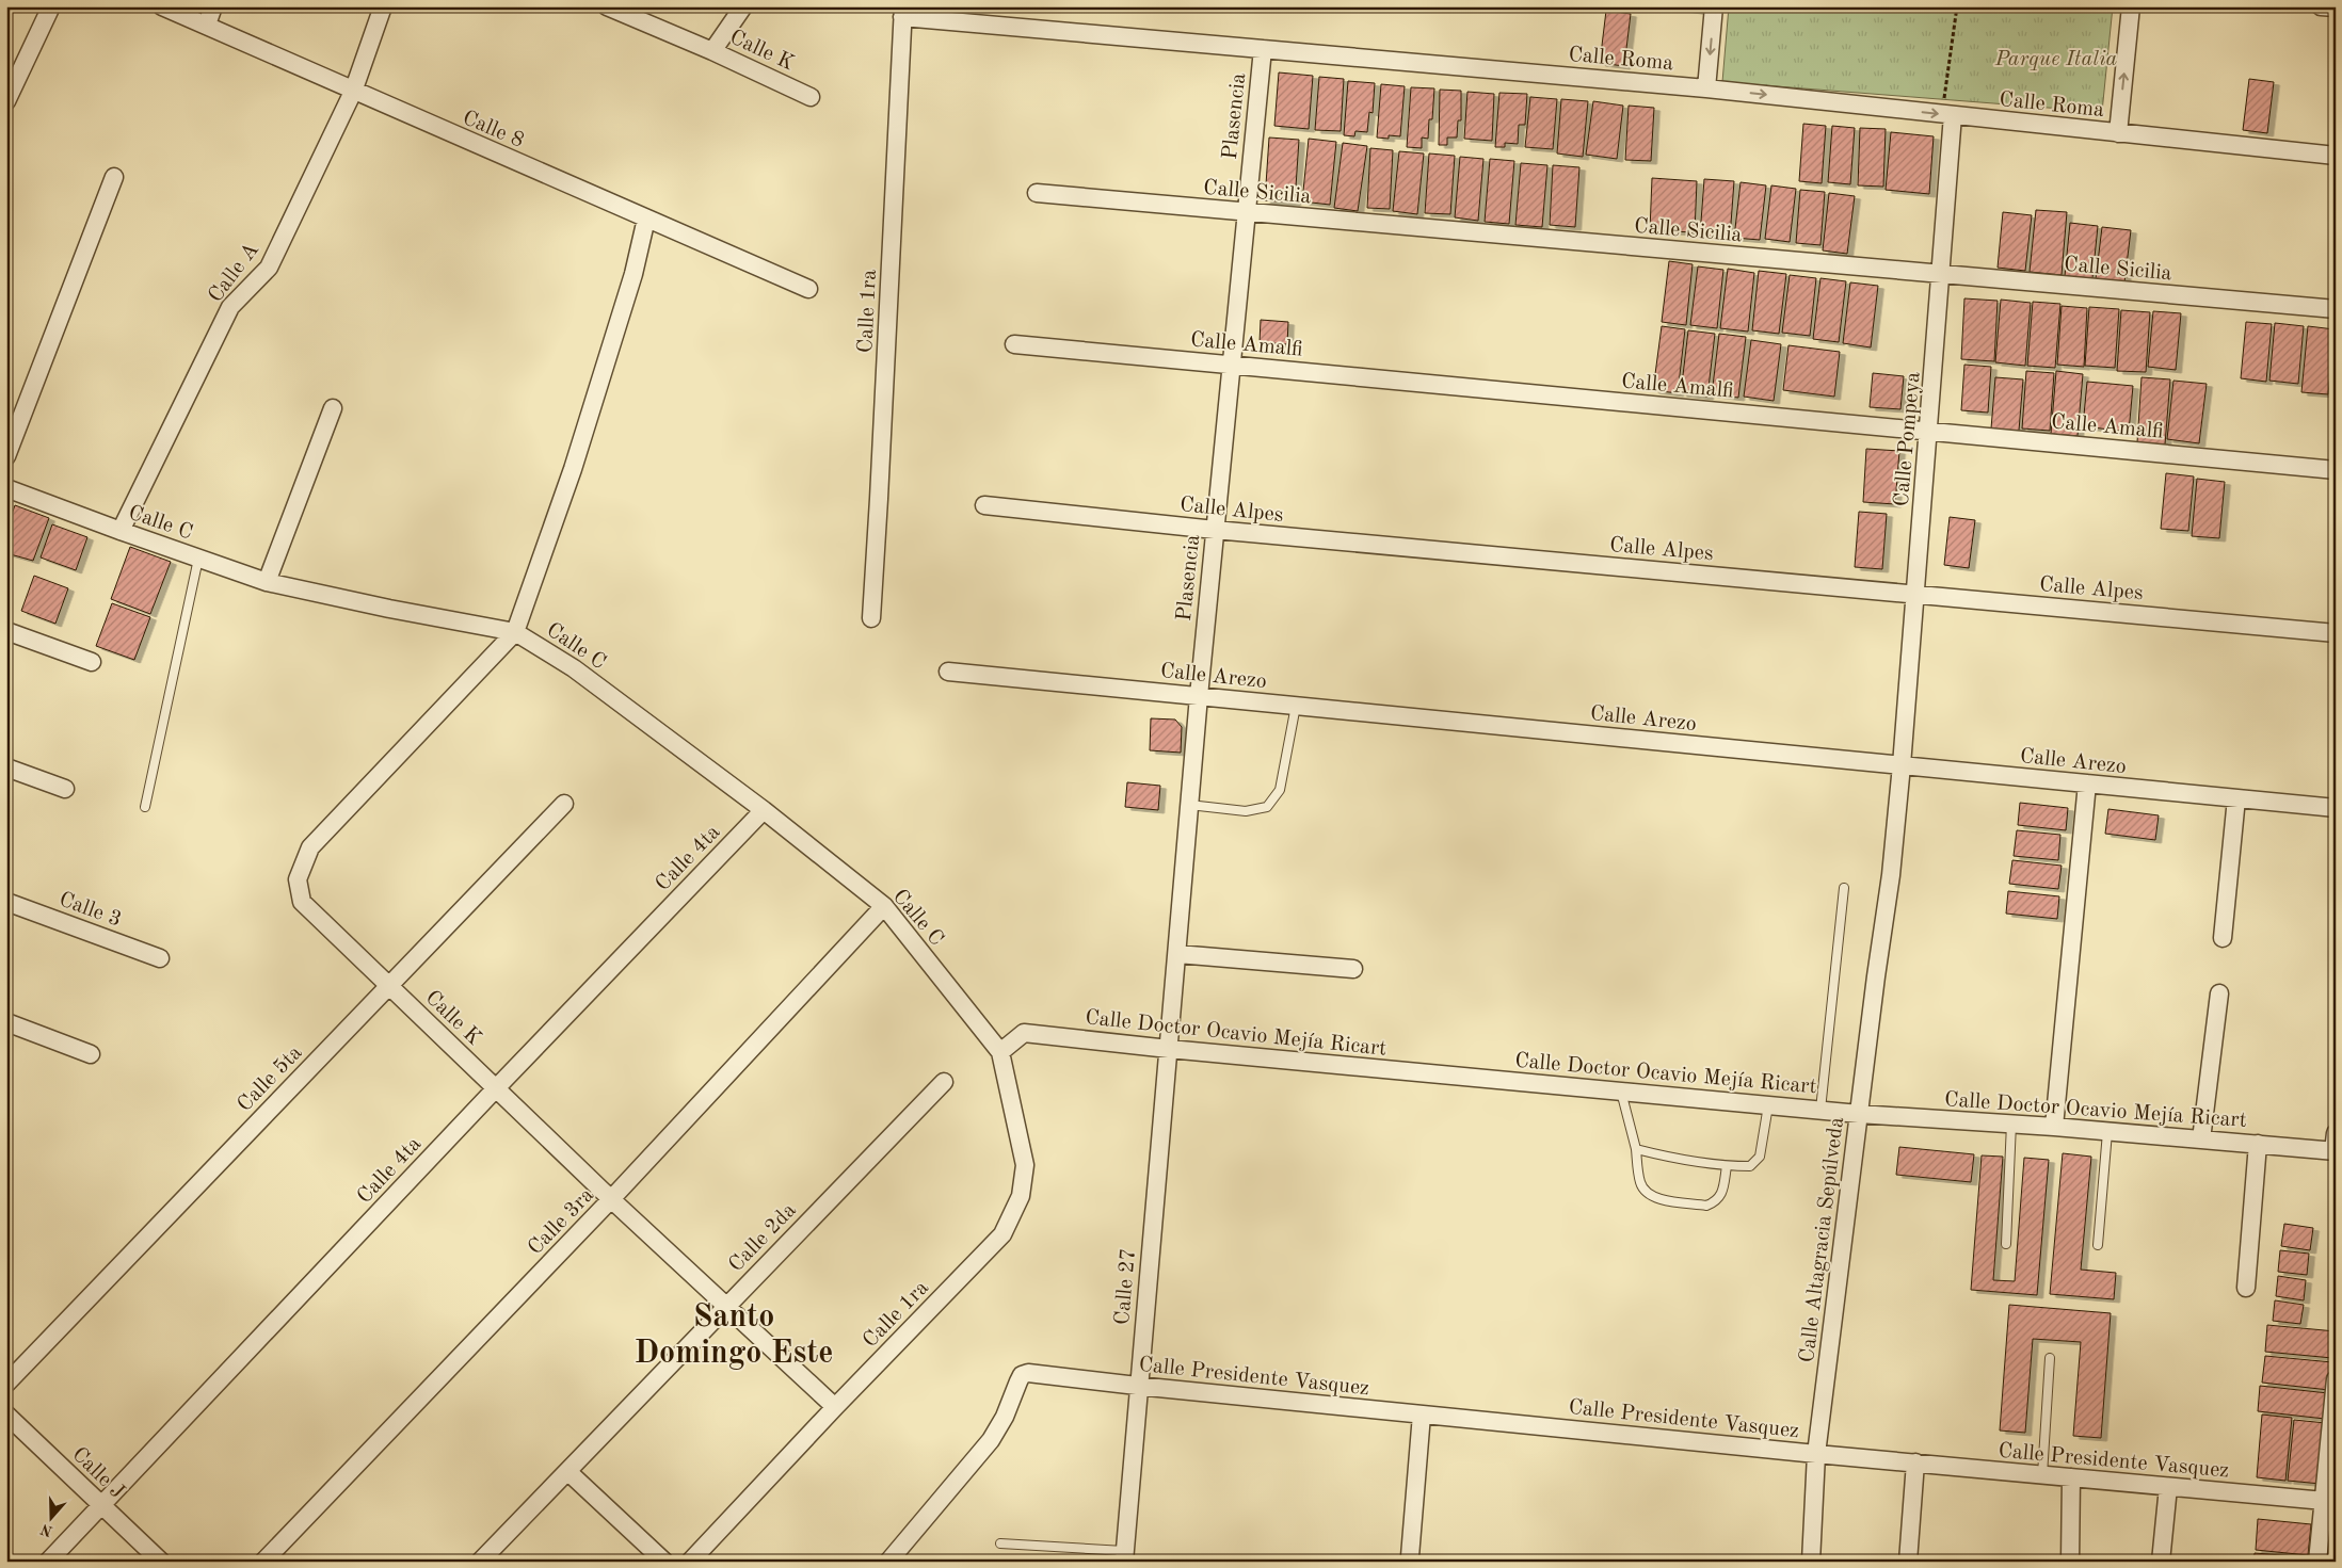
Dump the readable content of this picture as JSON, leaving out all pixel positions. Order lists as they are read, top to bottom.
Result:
{
  "streets": {
    "street": [
      "Calle K",
      "Calle Roma",
      "Plasencia",
      "Calle 8",
      "Calle Sicilia",
      "Calle A",
      "Calle 1ra",
      "Calle Amalfi",
      "Calle Pompeya",
      "Calle Alpes",
      "Calle C",
      "Calle Arezo",
      "Calle 4ta",
      "Calle 3",
      "Calle Doctor Ocavio Mejía Ricart",
      "Calle 5ta",
      "Calle 3ra",
      "Calle 2da",
      "Calle Altagracia Sepúlveda",
      "Calle 27",
      "Calle Presidente Vasquez",
      "Calle J"
    ]
  },
  "crossings": [
    ["Calle K", "Calle 1ra"],
    ["Calle K", "Calle C"],
    ["Calle K", "Calle 4ta"],
    ["Calle K", "Calle 5ta"],
    ["Calle K", "Calle 3ra"],
    ["Calle K", "Calle 2da"],
    ["Calle Roma", "Plasencia"],
    ["Calle Roma", "Calle 1ra"],
    ["Calle Roma", "Calle Pompeya"],
    ["Plasencia", "Calle Sicilia"],
    ["Plasencia", "Calle Amalfi"],
    ["Plasencia", "Calle Alpes"],
    ["Plasencia", "Calle Arezo"],
    ["Plasencia", "Calle Doctor Ocavio Mejía Ricart"],
    ["Plasencia", "Calle 27"],
    ["Calle 8", "Calle A"],
    ["Calle Sicilia", "Calle Pompeya"],
    ["Calle A", "Calle C"],
    ["Calle 1ra", "Calle C"],
    ["Calle 1ra", "Calle Doctor Ocavio Mejía Ricart"],
    ["Calle Amalfi", "Calle Pompeya"],
    ["Calle Pompeya", "Calle Alpes"],
    ["Calle Pompeya", "Calle Arezo"],
    ["Calle Pompeya", "Calle Altagracia Sepúlveda"],
    ["Calle C", "Calle 4ta"],
    ["Calle C", "Calle Doctor Ocavio Mejía Ricart"],
    ["Calle C", "Calle 3ra"],
    ["Calle Arezo", "Calle Altagracia Sepúlveda"],
    ["Calle 4ta", "Calle J"],
    ["Calle Doctor Ocavio Mejía Ricart", "Calle Altagracia Sepúlveda"],
    ["Calle Doctor Ocavio Mejía Ricart", "Calle 27"],
    ["Calle Altagracia Sepúlveda", "Calle Presidente Vasquez"],
    ["Calle 27", "Calle Presidente Vasquez"]
  ],
  "districts": ["Santo Domingo Este"],
  "parks": ["Parque Italia"],
  "north": "bottom"
}
